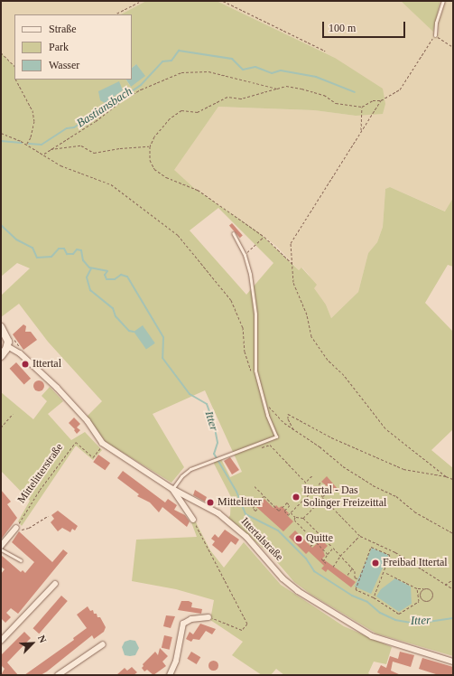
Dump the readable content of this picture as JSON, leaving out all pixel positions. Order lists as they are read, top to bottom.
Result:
{
  "streets": {
    "street": ["Ittertalstraße"],
    "path": ["Mittelitterstraße"]
  },
  "water": ["Bastiansbach", "Itter"],
  "places": [
    "Ittertal",
    "Ittertal - Das Solinger Freizeittal",
    "Mittelitter",
    "Quitte",
    "Freibad Ittertal"
  ],
  "legend": ["Straße", "Park", "Wasser"],
  "scale_bar": "100 m",
  "north": "top right"
}
